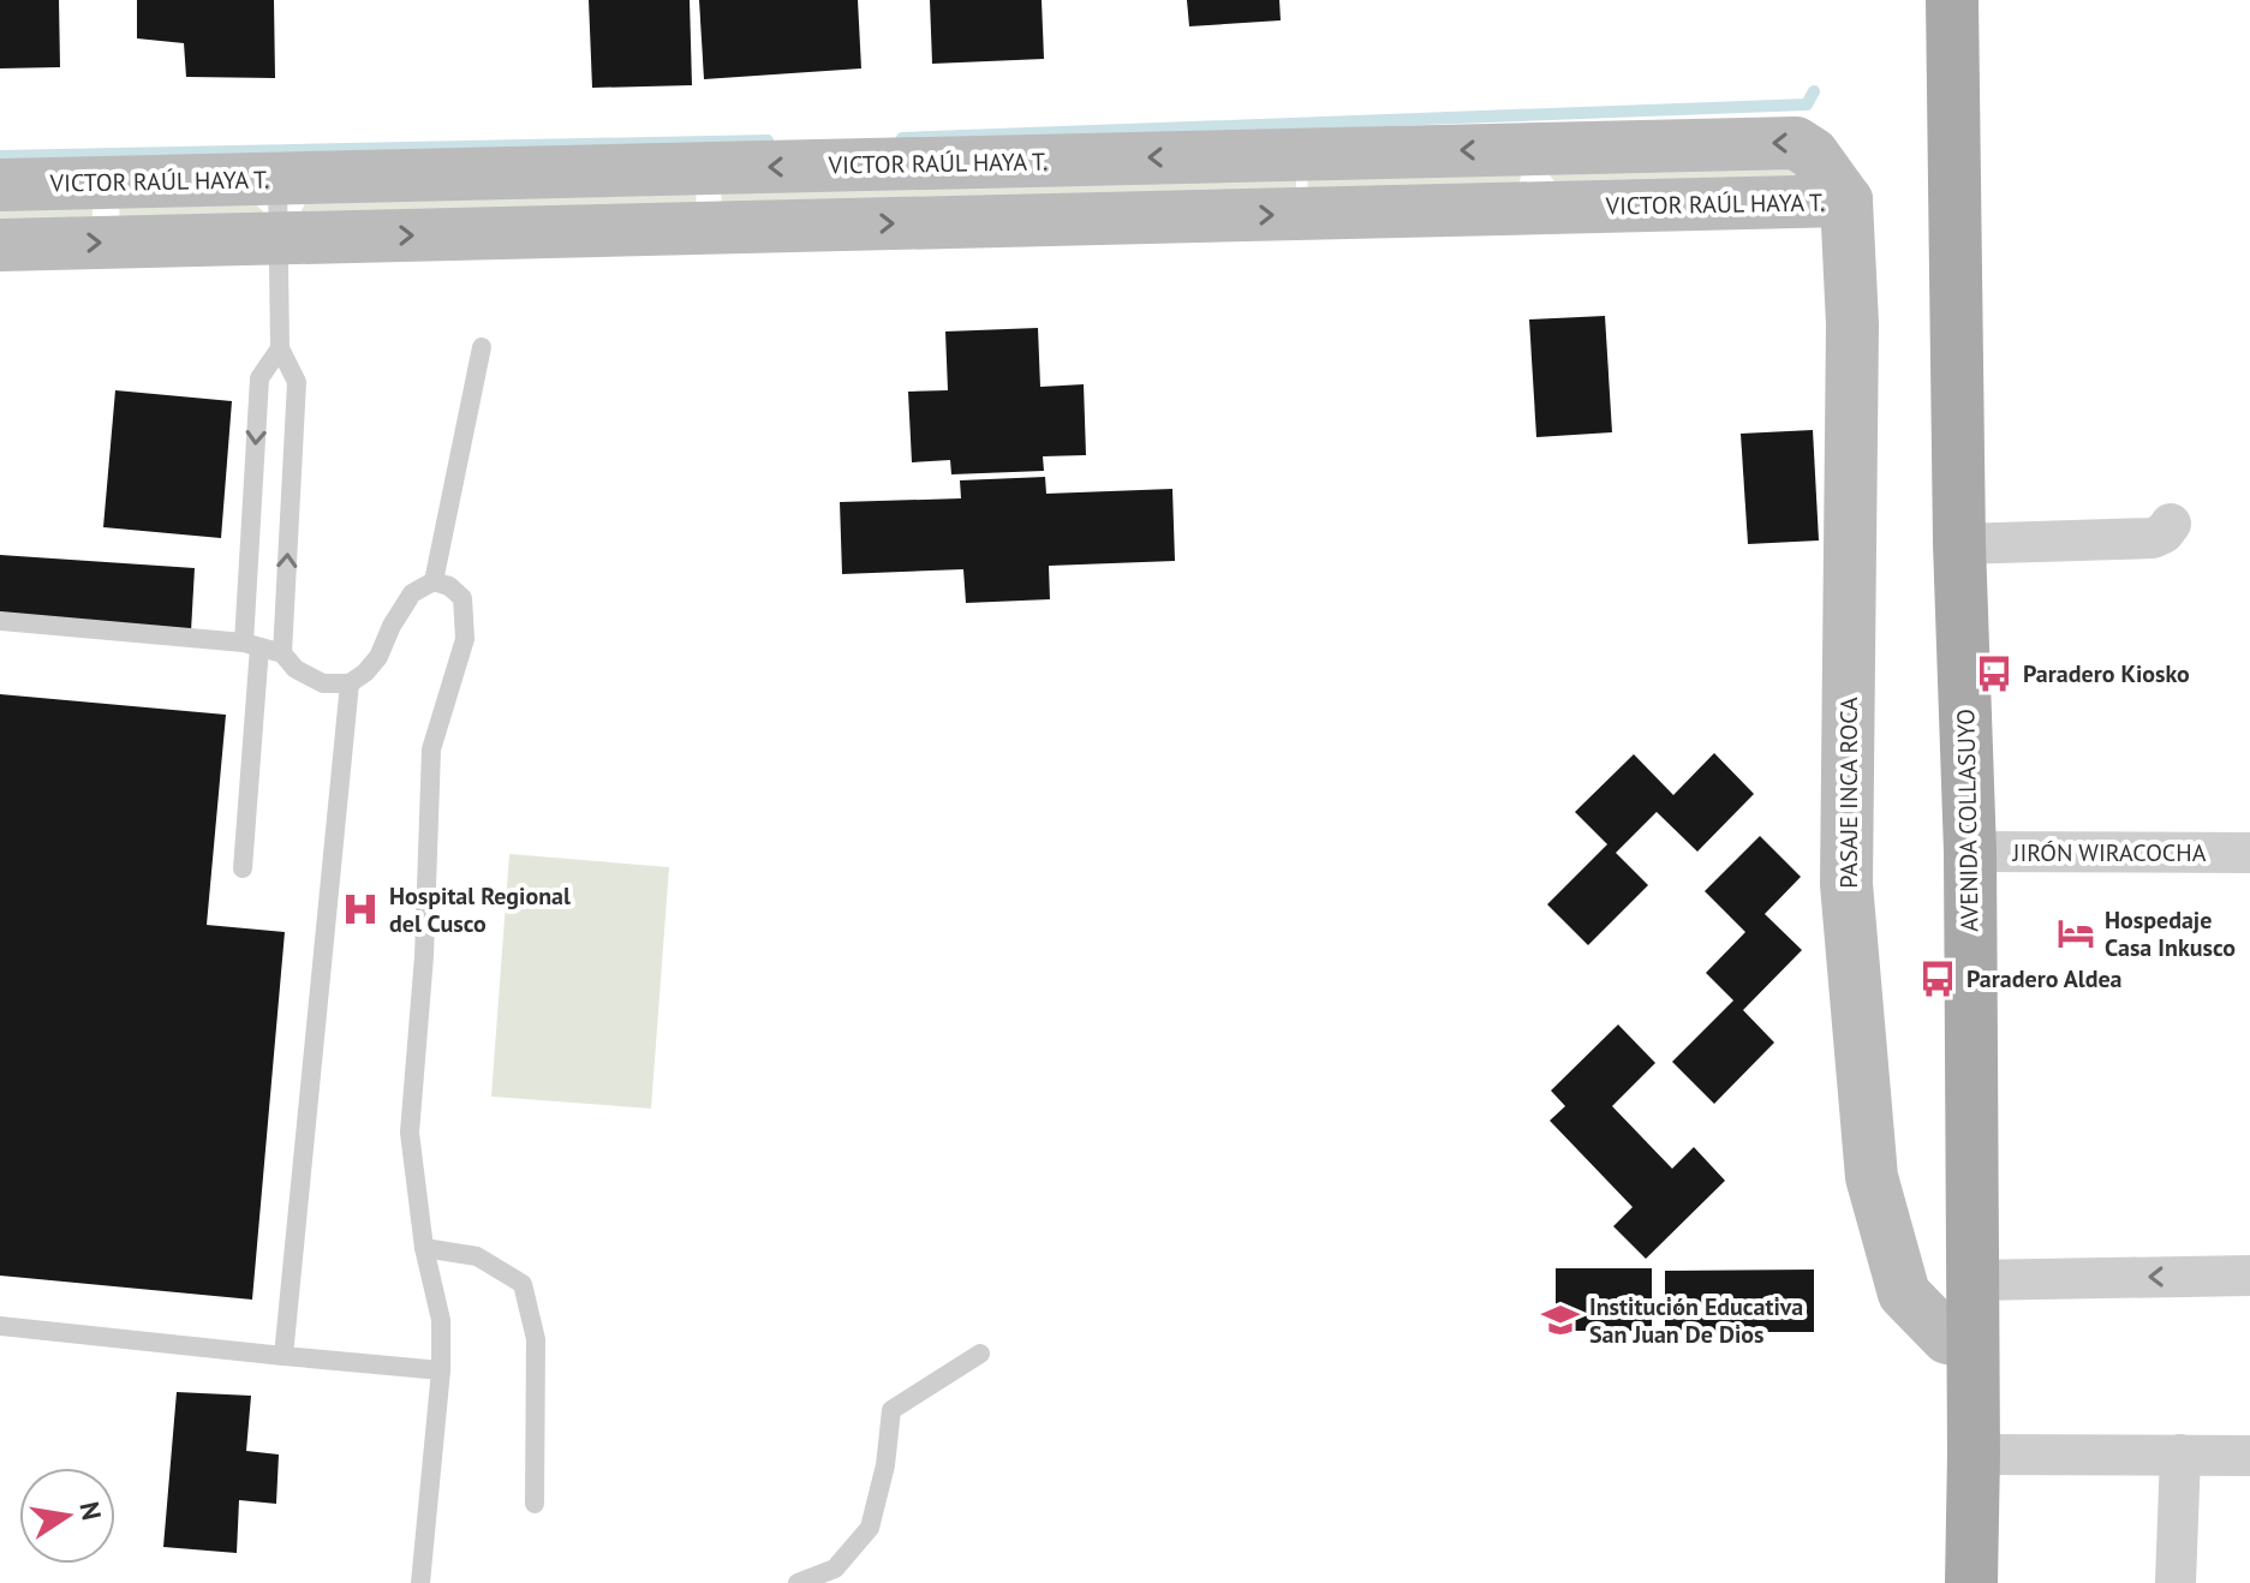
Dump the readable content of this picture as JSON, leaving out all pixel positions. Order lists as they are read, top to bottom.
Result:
{
  "streets": {
    "main road": ["AVENIDA COLLASUYO"],
    "street": ["VICTOR RAÚL HAYA T.", "PASAJE INCA ROCA", "JIRÓN WIRACOCHA"]
  },
  "crossings": [
    ["VICTOR RAÚL HAYA T.", "PASAJE INCA ROCA"],
    ["PASAJE INCA ROCA", "AVENIDA COLLASUYO"],
    ["AVENIDA COLLASUYO", "JIRÓN WIRACOCHA"]
  ],
  "places": {
    "bus stop": ["Paradero Kiosko", "Paradero Aldea"],
    "hospital": ["Hospital Regional del Cusco"],
    "hotel": ["Hospedaje Casa Inkusco"],
    "school or university": ["Institución Educativa San Juan De Dios"]
  },
  "north": "right"
}
